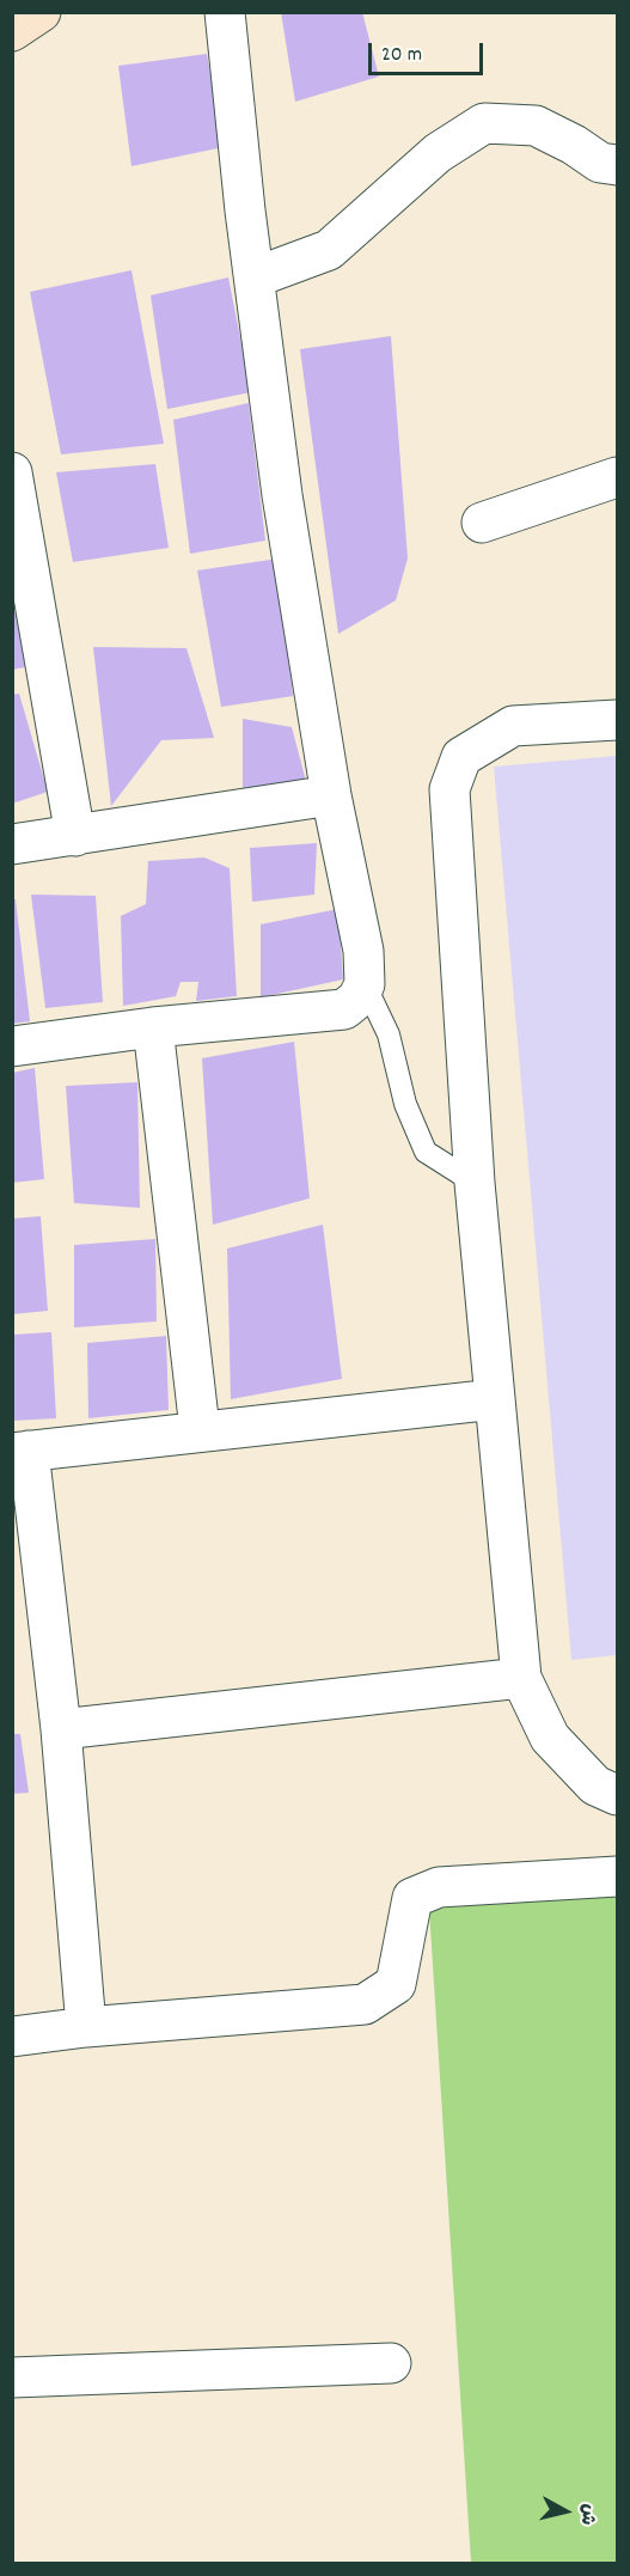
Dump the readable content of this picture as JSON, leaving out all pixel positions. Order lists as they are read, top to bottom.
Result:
{
  "scale_bar": "20 m",
  "north": "right"
}
